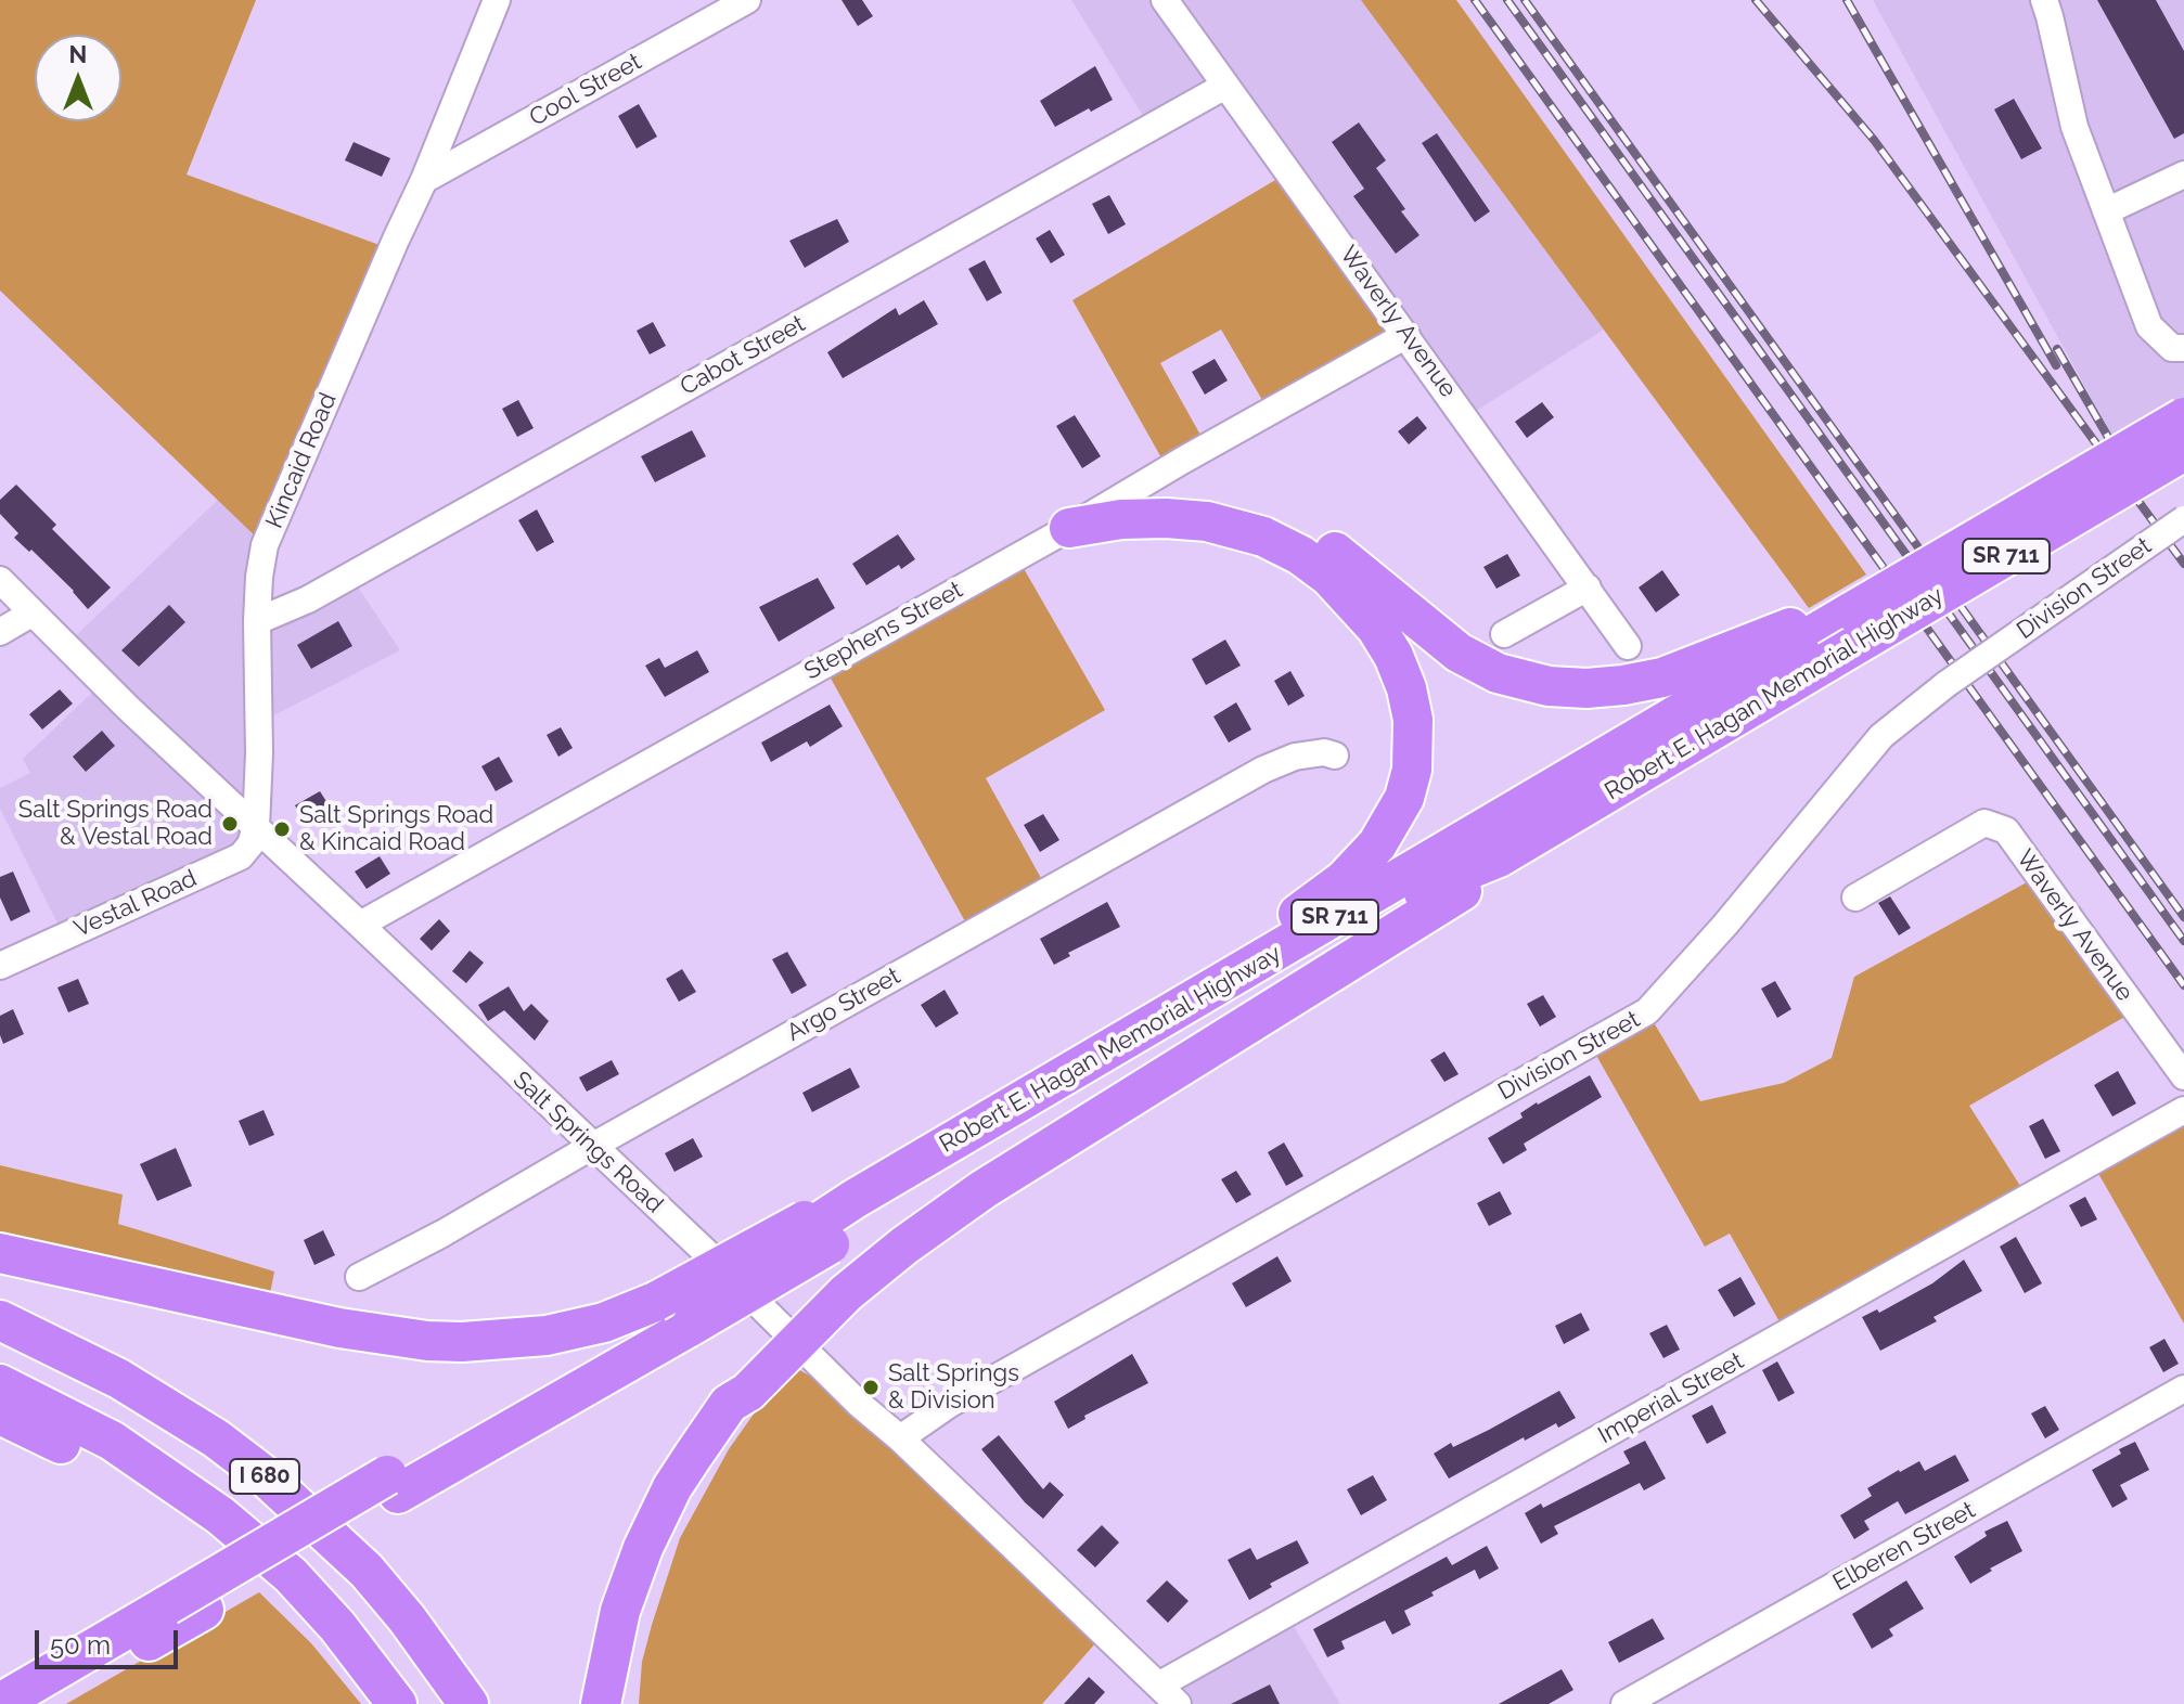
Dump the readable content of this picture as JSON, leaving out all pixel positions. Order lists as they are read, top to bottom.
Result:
{
  "streets": {
    "highway": ["SR 711", "Robert E. Hagan Memorial Highway", "I 680"],
    "street": [
      "Cool Street",
      "Waverly Avenue",
      "Cabot Street",
      "Kincaid Road",
      "Division Street",
      "Stephens Street",
      "Vestal Road",
      "Argo Street",
      "Salt Springs Road",
      "Imperial Street",
      "Elberen Street"
    ]
  },
  "crossings": [
    ["Cool Street", "Kincaid Road"],
    ["Waverly Avenue", "Cabot Street"],
    ["Waverly Avenue", "Stephens Street"],
    ["Cabot Street", "Kincaid Road"],
    ["Kincaid Road", "Vestal Road"],
    ["Kincaid Road", "Salt Springs Road"],
    ["Division Street", "Salt Springs Road"],
    ["Stephens Street", "Salt Springs Road"],
    ["Vestal Road", "Salt Springs Road"],
    ["Argo Street", "Salt Springs Road"],
    ["Salt Springs Road", "Imperial Street"]
  ],
  "places": ["Salt Springs Road & Vestal Road", "Salt Springs Road & Kincaid Road", "Salt Springs & Division"],
  "scale_bar": "50 m",
  "north": "top"
}
